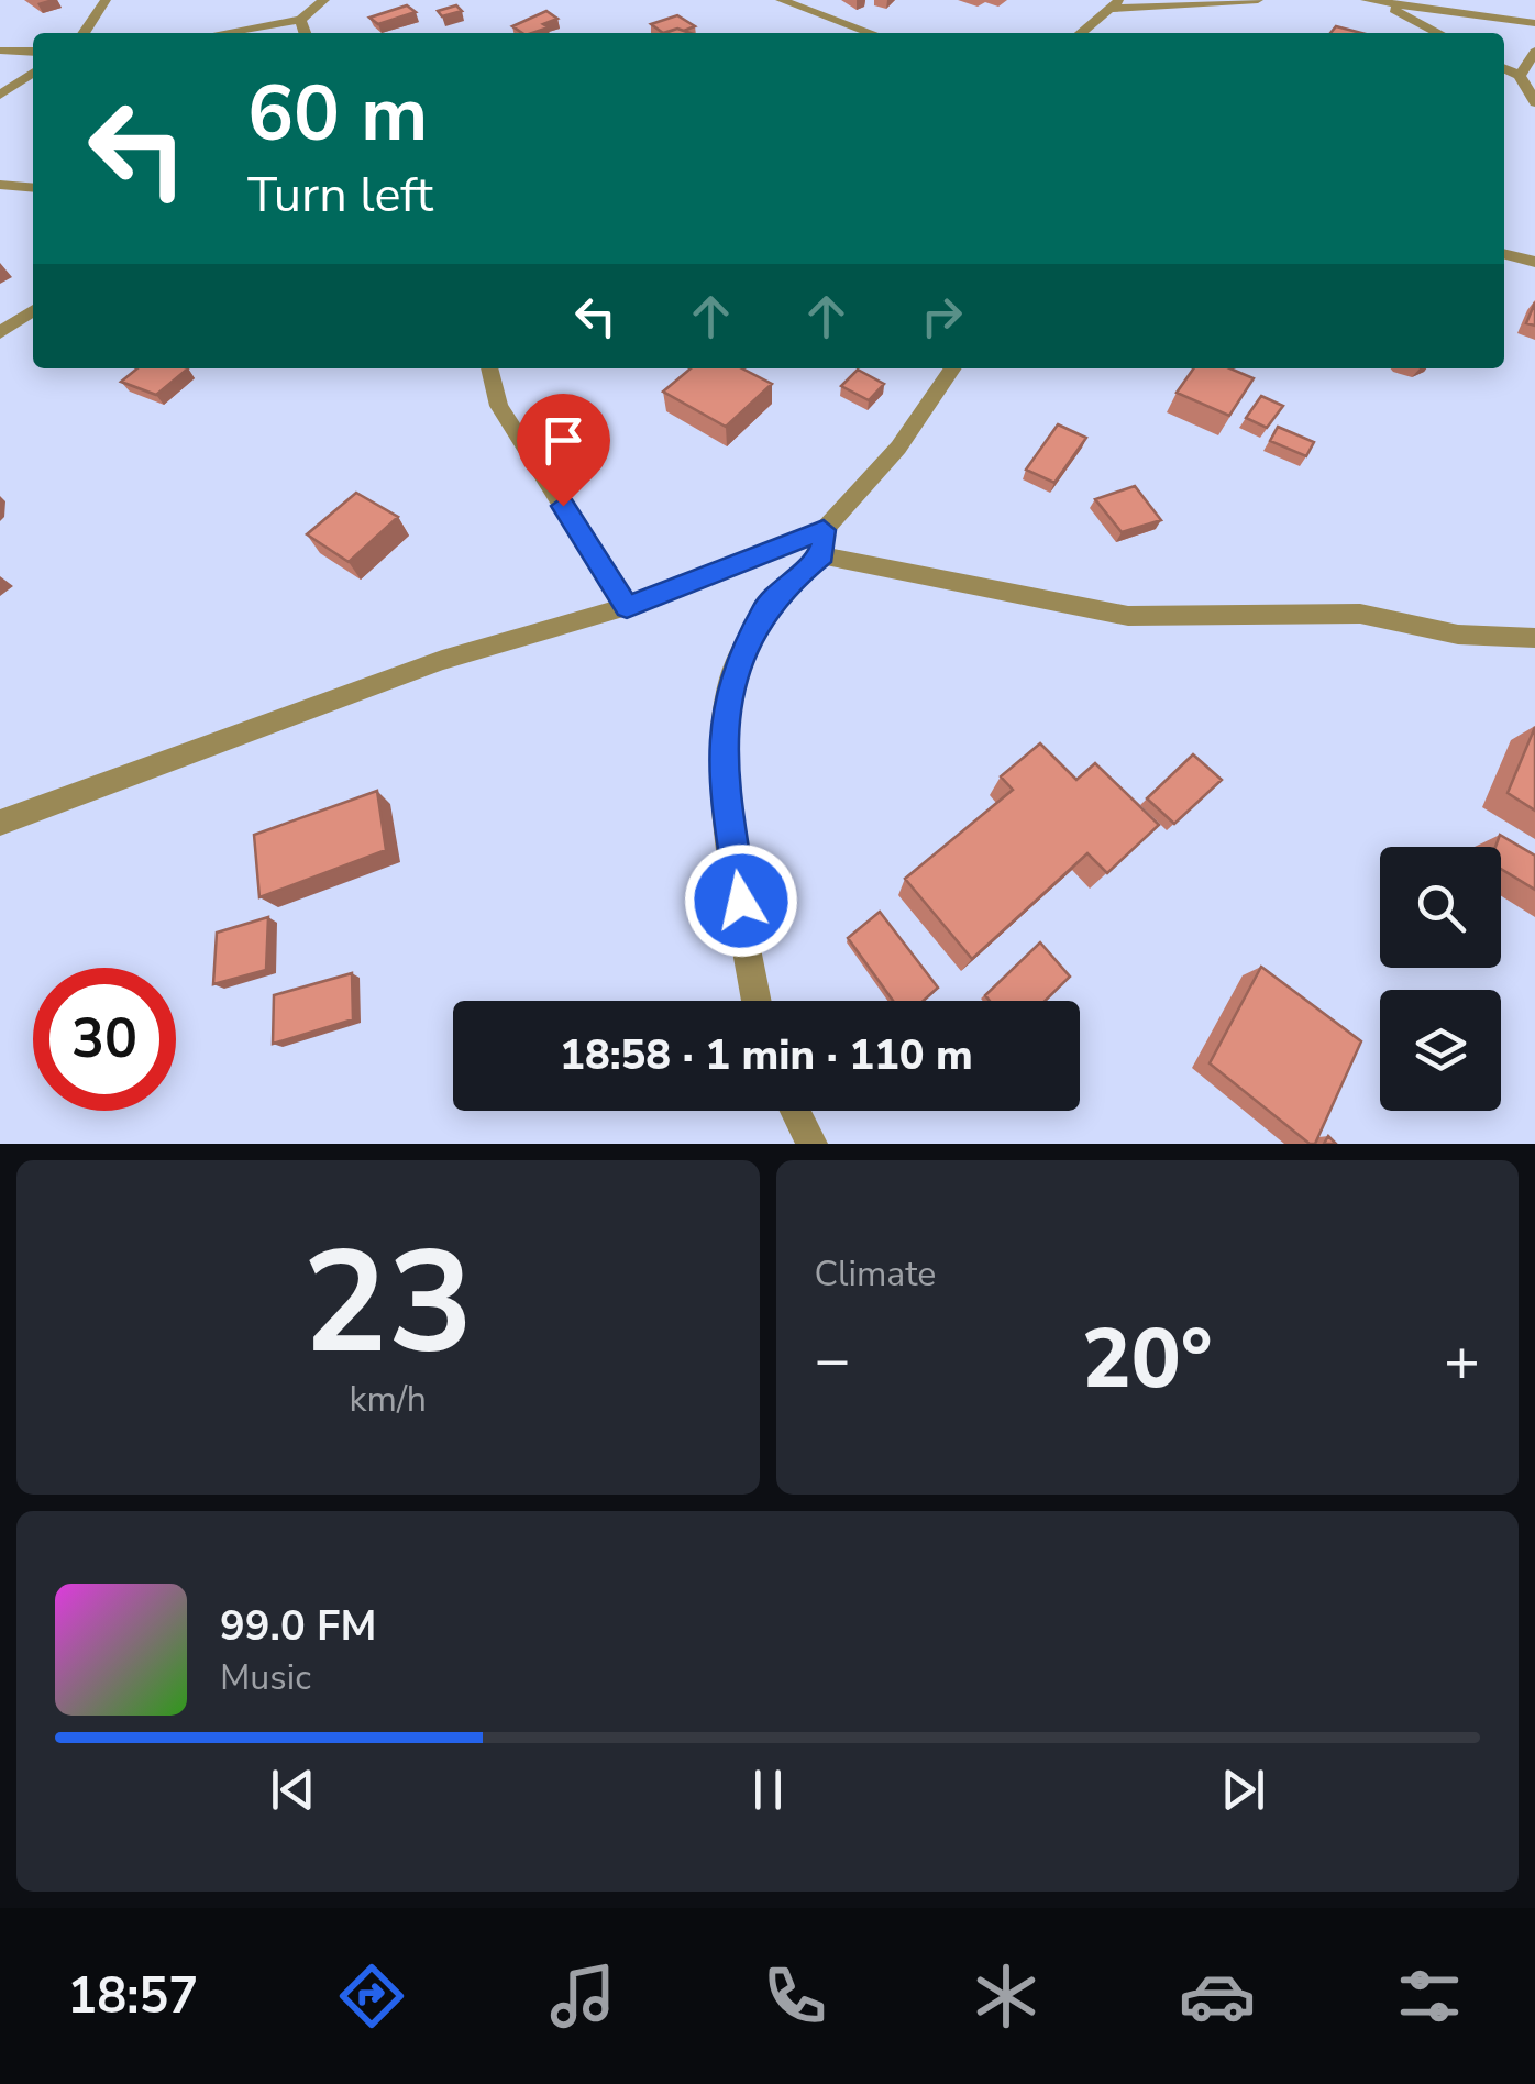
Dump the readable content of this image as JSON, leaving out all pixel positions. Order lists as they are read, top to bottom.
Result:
{
  "page": {
    "turn": ["60 m", "Turn left"],
    "limit": "30",
    "trip": "18:58 · 1 min · 110 m",
    "tile": [
      ["23", "km/h"],
      "Climate"
    ],
    "heat": ["−", "20°", "+"],
    "song": ["99.0 FM", "Music"],
    "tabs": "18:57"
  }
}
